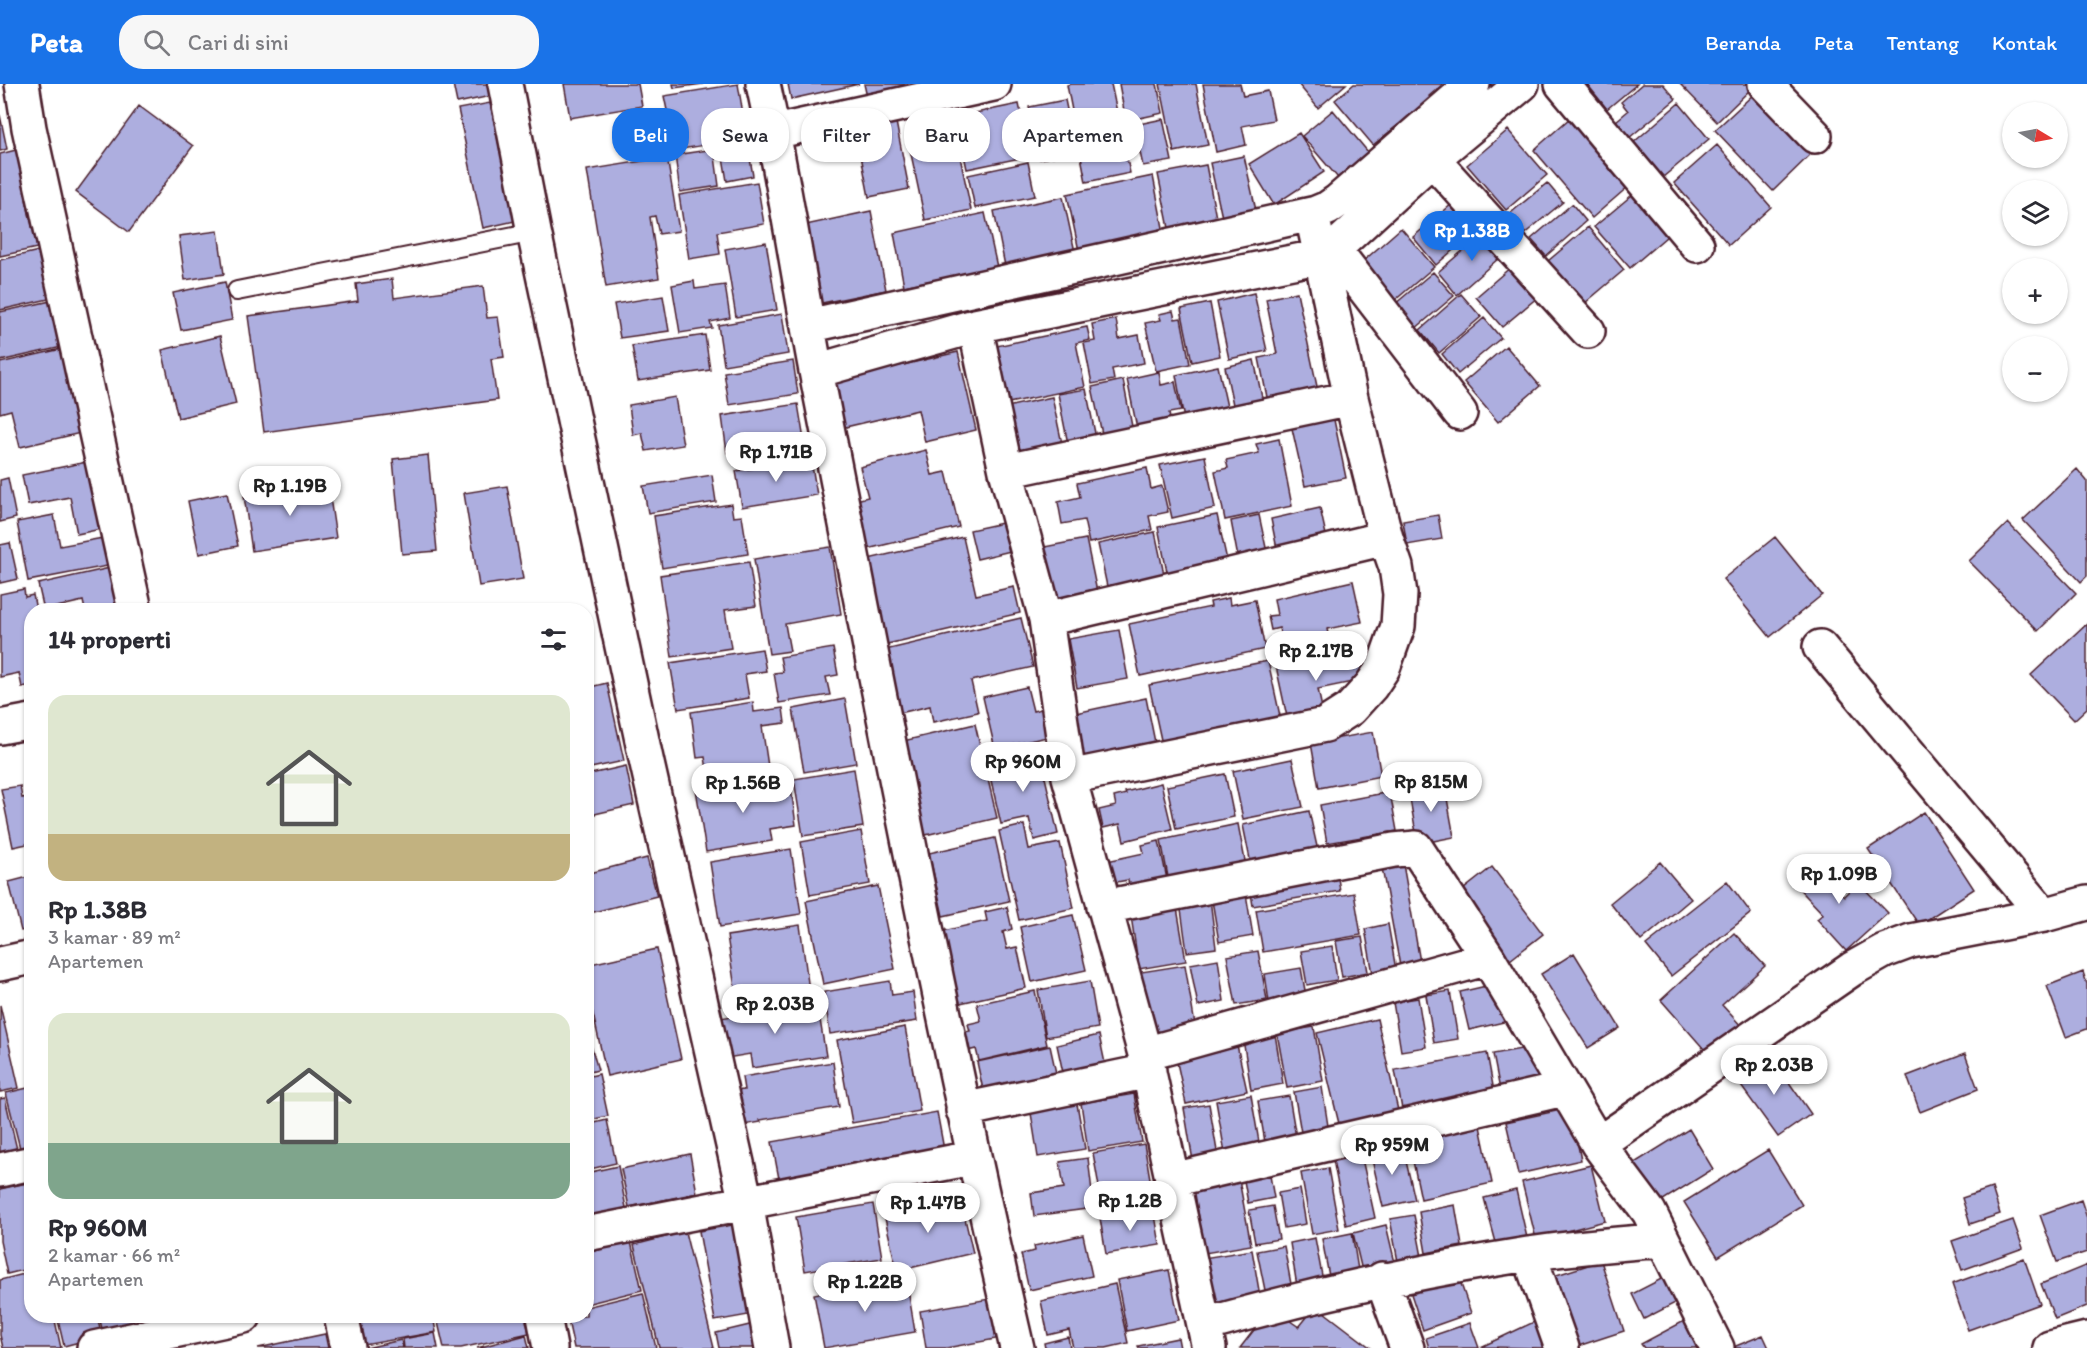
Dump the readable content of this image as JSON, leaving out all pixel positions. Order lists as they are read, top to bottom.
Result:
{
  "north": "right",
  "page": {
    "header": "Peta",
    "search": "Cari di sini",
    "nav": [
      "Beranda",
      "Peta",
      "Tentang",
      "Kontak"
    ],
    "map_buttons": ["+", "−"],
    "chip": [
      "Beli",
      "Sewa",
      "Filter",
      "Baru",
      "Apartemen"
    ],
    "price": [
      "Rp 1.38B",
      "Rp 1.71B",
      "Rp 1.19B",
      "Rp 2.17B",
      "Rp 960M",
      "Rp 815M",
      "Rp 1.56B",
      "Rp 1.09B",
      "Rp 2.03B",
      "Rp 2.03B",
      "Rp 959M",
      "Rp 1.2B",
      "Rp 1.47B",
      "Rp 1.22B"
    ],
    "heading": "14 properti",
    "list": [
      {
        "name": "Rp 1.38B",
        "note": "3 kamar · 89 m² · Apartemen"
      },
      {
        "name": "Rp 960M",
        "note": "2 kamar · 66 m² · Apartemen"
      }
    ]
  }
}
